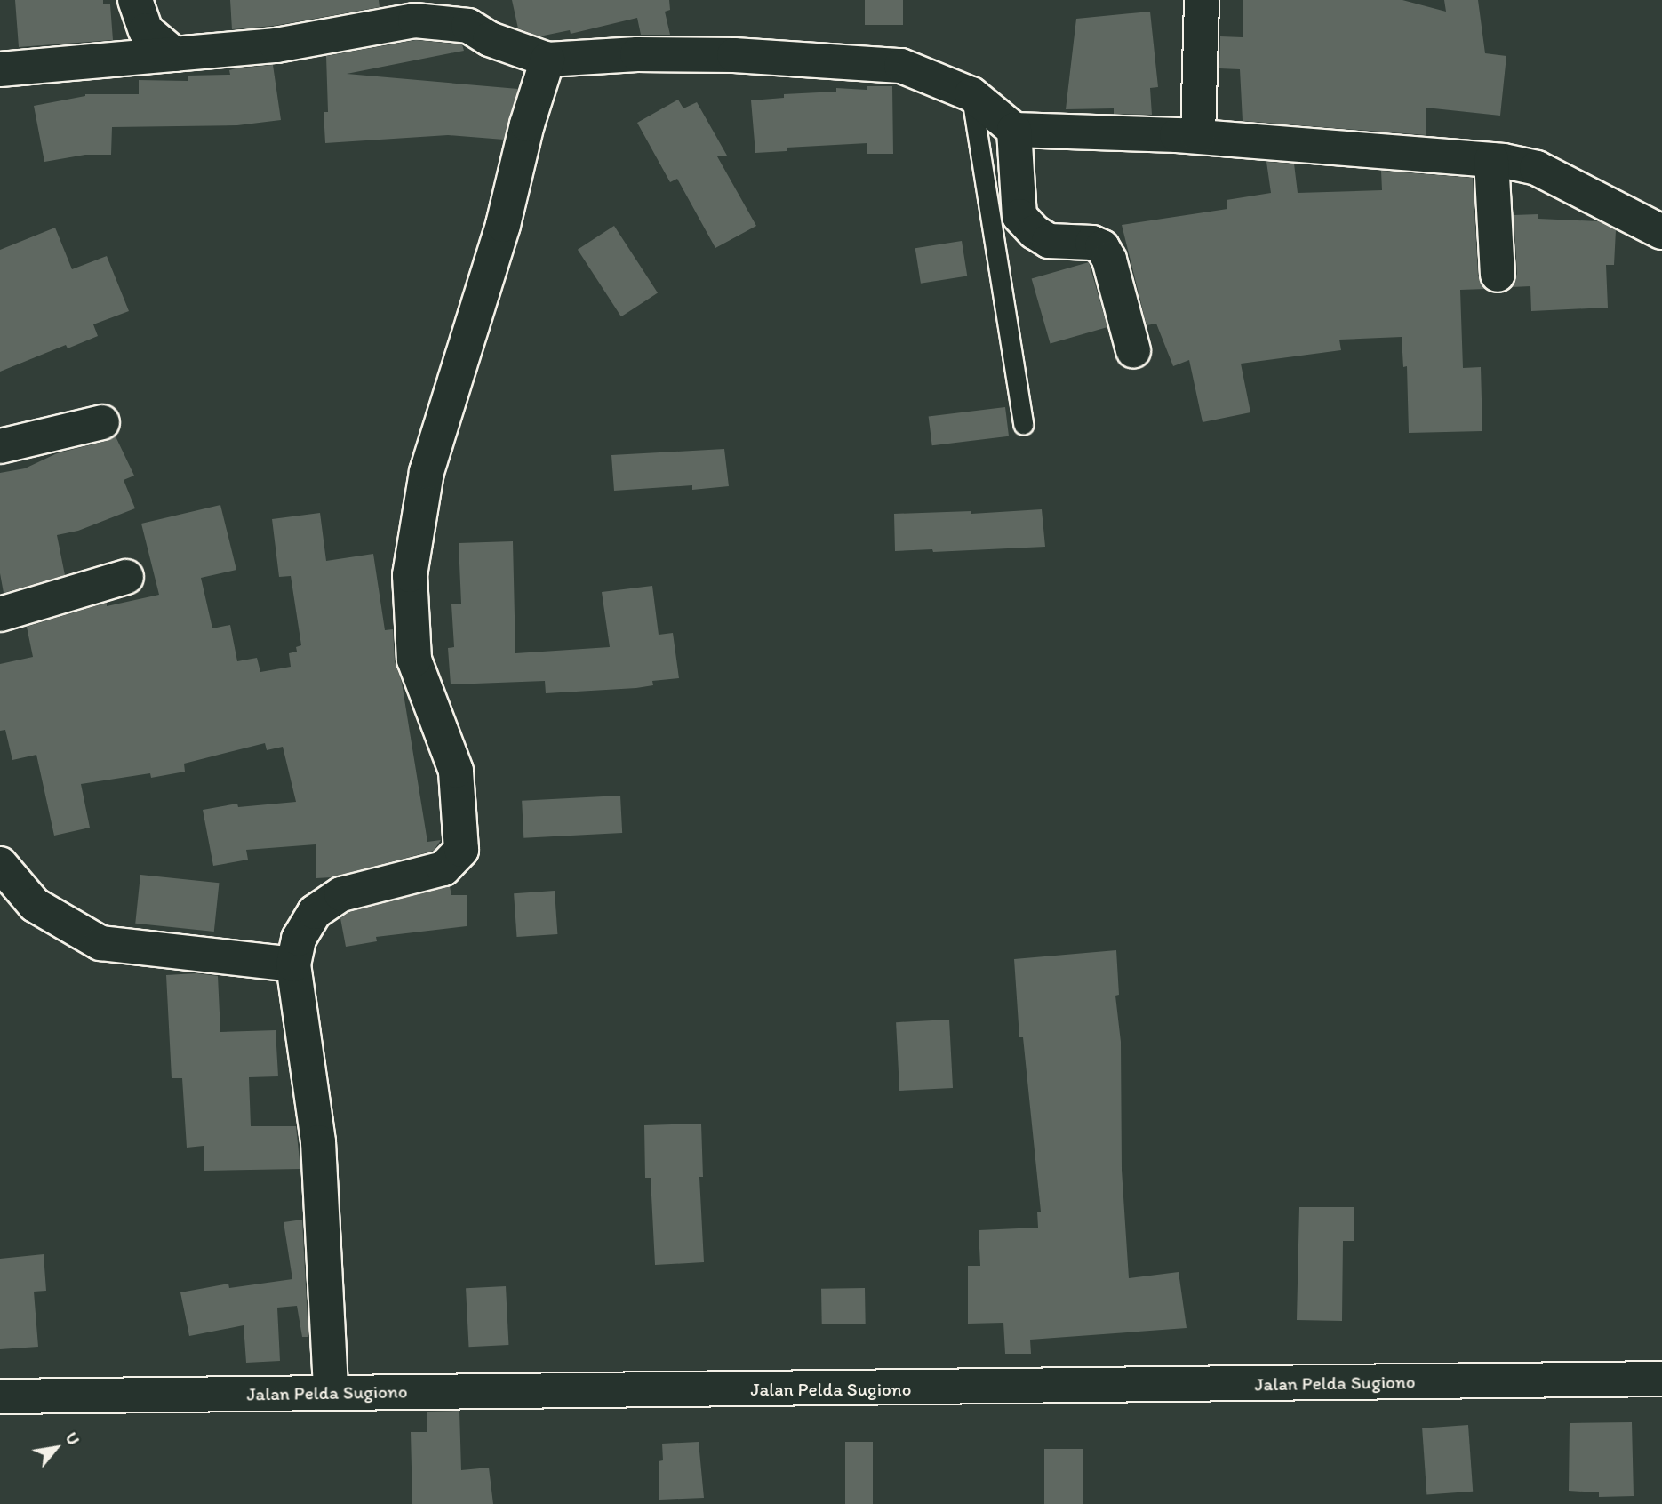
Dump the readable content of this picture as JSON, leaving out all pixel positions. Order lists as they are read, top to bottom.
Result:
{
  "streets": {
    "street": ["Jalan Pelda Sugiono"]
  },
  "north": "top right"
}
